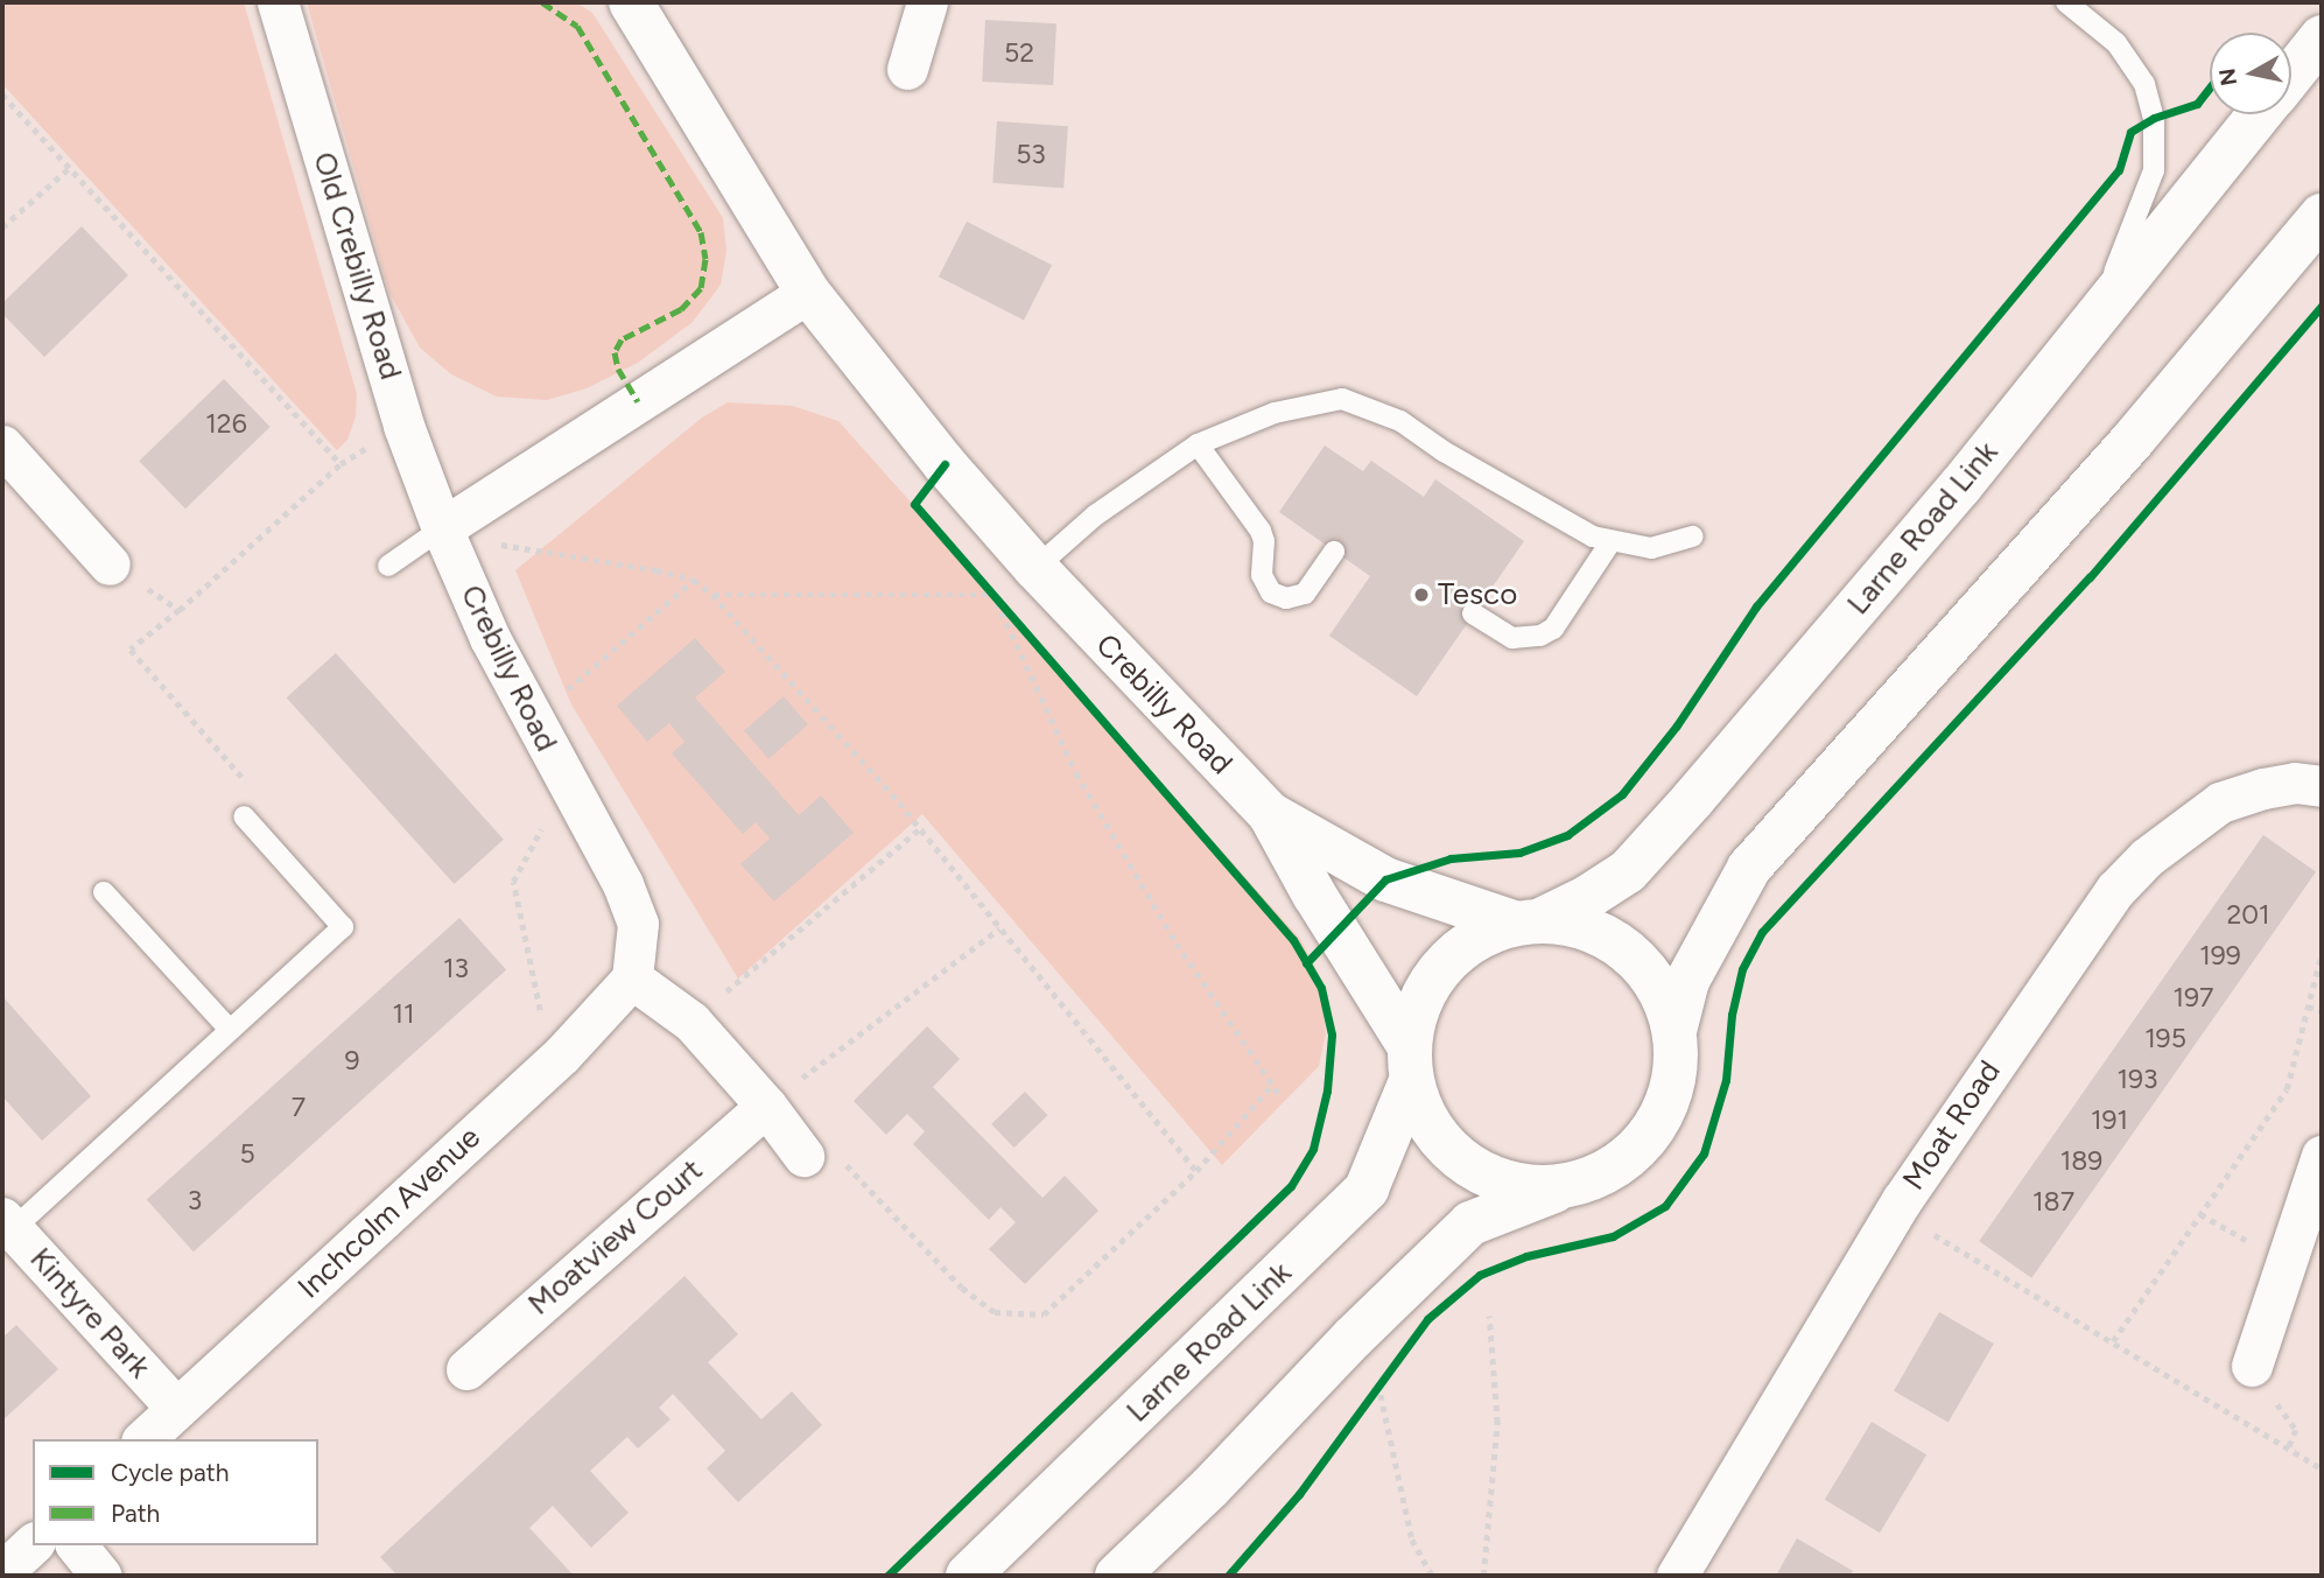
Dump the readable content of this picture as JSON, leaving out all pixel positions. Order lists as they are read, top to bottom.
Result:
{
  "streets": {
    "main road": ["Larne Road Link", "Crebilly Road"],
    "street": [
      "Old Crebilly Road",
      "Moat Road",
      "Inchcolm Avenue",
      "Moatview Court",
      "Kintyre Park"
    ]
  },
  "crossings": [
    ["Old Crebilly Road", "Crebilly Road"],
    ["Larne Road Link", "Crebilly Road"],
    ["Crebilly Road", "Inchcolm Avenue"],
    ["Inchcolm Avenue", "Kintyre Park"]
  ],
  "places": ["Tesco"],
  "house_numbers": [
    "52",
    "53",
    "126",
    "201",
    "199",
    "13",
    "197",
    "11",
    "195",
    "9",
    "193",
    "7",
    "191",
    "5",
    "189",
    "3",
    "187"
  ],
  "legend": ["Cycle path", "Path"],
  "north": "left"
}
